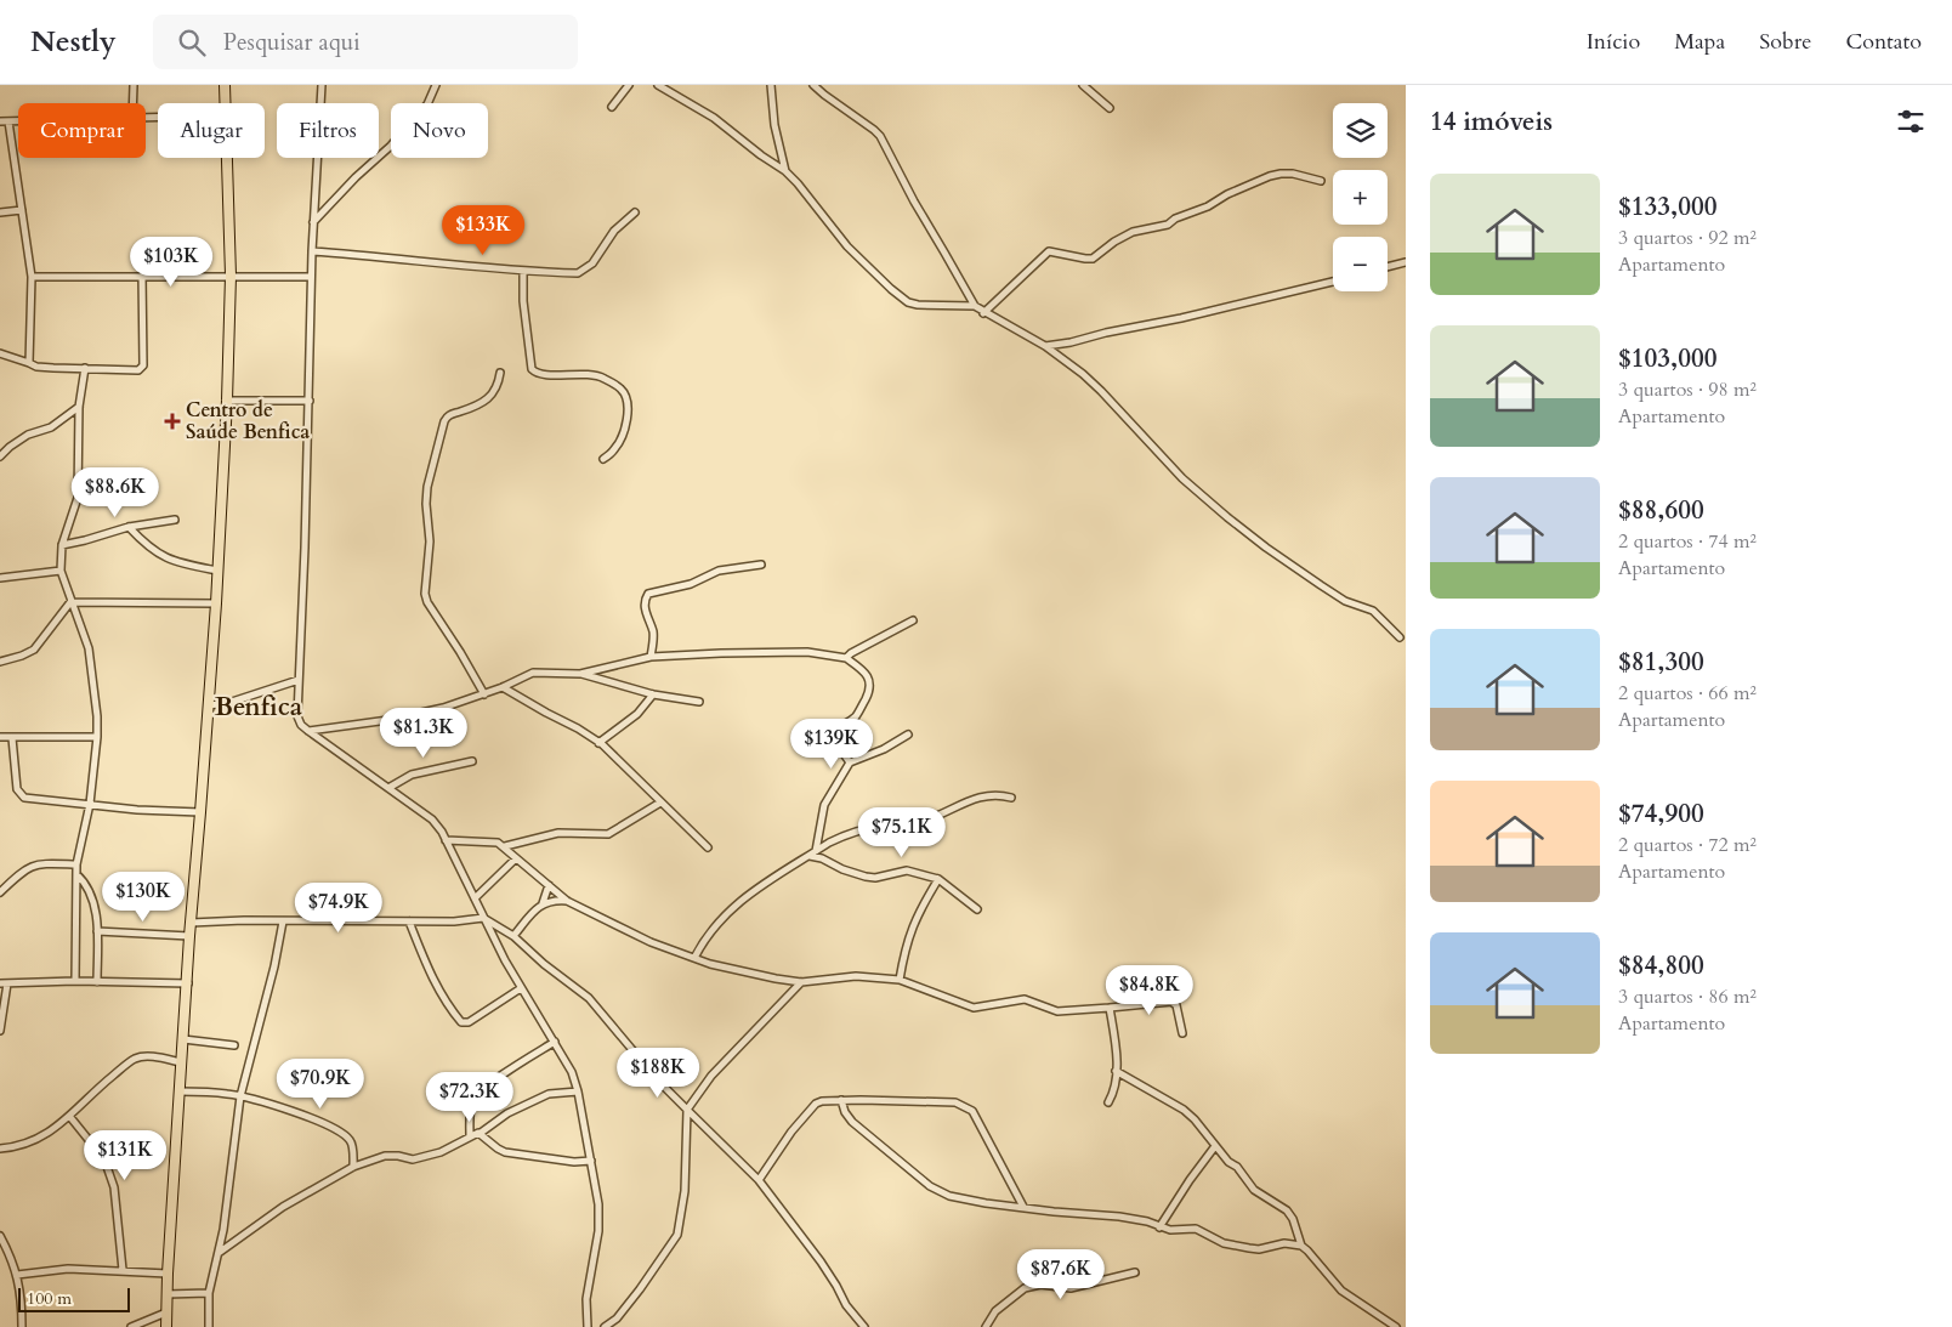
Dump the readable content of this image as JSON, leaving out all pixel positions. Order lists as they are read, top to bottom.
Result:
{
  "districts": ["Benfica"],
  "places": {
    "health": ["Centro de Saúde Benfica"]
  },
  "scale_bar": "100 m",
  "page": {
    "header": "Nestly",
    "search": "Pesquisar aqui",
    "nav": [
      "Início",
      "Mapa",
      "Sobre",
      "Contato"
    ],
    "heading": "14 imóveis",
    "map_buttons": ["+", "−"],
    "chip": [
      "Comprar",
      "Alugar",
      "Filtros",
      "Novo"
    ],
    "list": [
      {
        "name": "$133,000",
        "note": "3 quartos · 92 m² · Apartamento"
      },
      {
        "name": "$103,000",
        "note": "3 quartos · 98 m² · Apartamento"
      },
      {
        "name": "$88,600",
        "note": "2 quartos · 74 m² · Apartamento"
      },
      {
        "name": "$81,300",
        "note": "2 quartos · 66 m² · Apartamento"
      },
      {
        "name": "$74,900",
        "note": "2 quartos · 72 m² · Apartamento"
      },
      {
        "name": "$84,800",
        "note": "3 quartos · 86 m² · Apartamento"
      }
    ],
    "price": [
      "$133K",
      "$103K",
      "$88.6K",
      "$81.3K",
      "$139K",
      "$75.1K",
      "$130K",
      "$74.9K",
      "$84.8K",
      "$188K",
      "$70.9K",
      "$72.3K",
      "$131K",
      "$87.6K"
    ],
    "scale": "100 m"
  }
}
